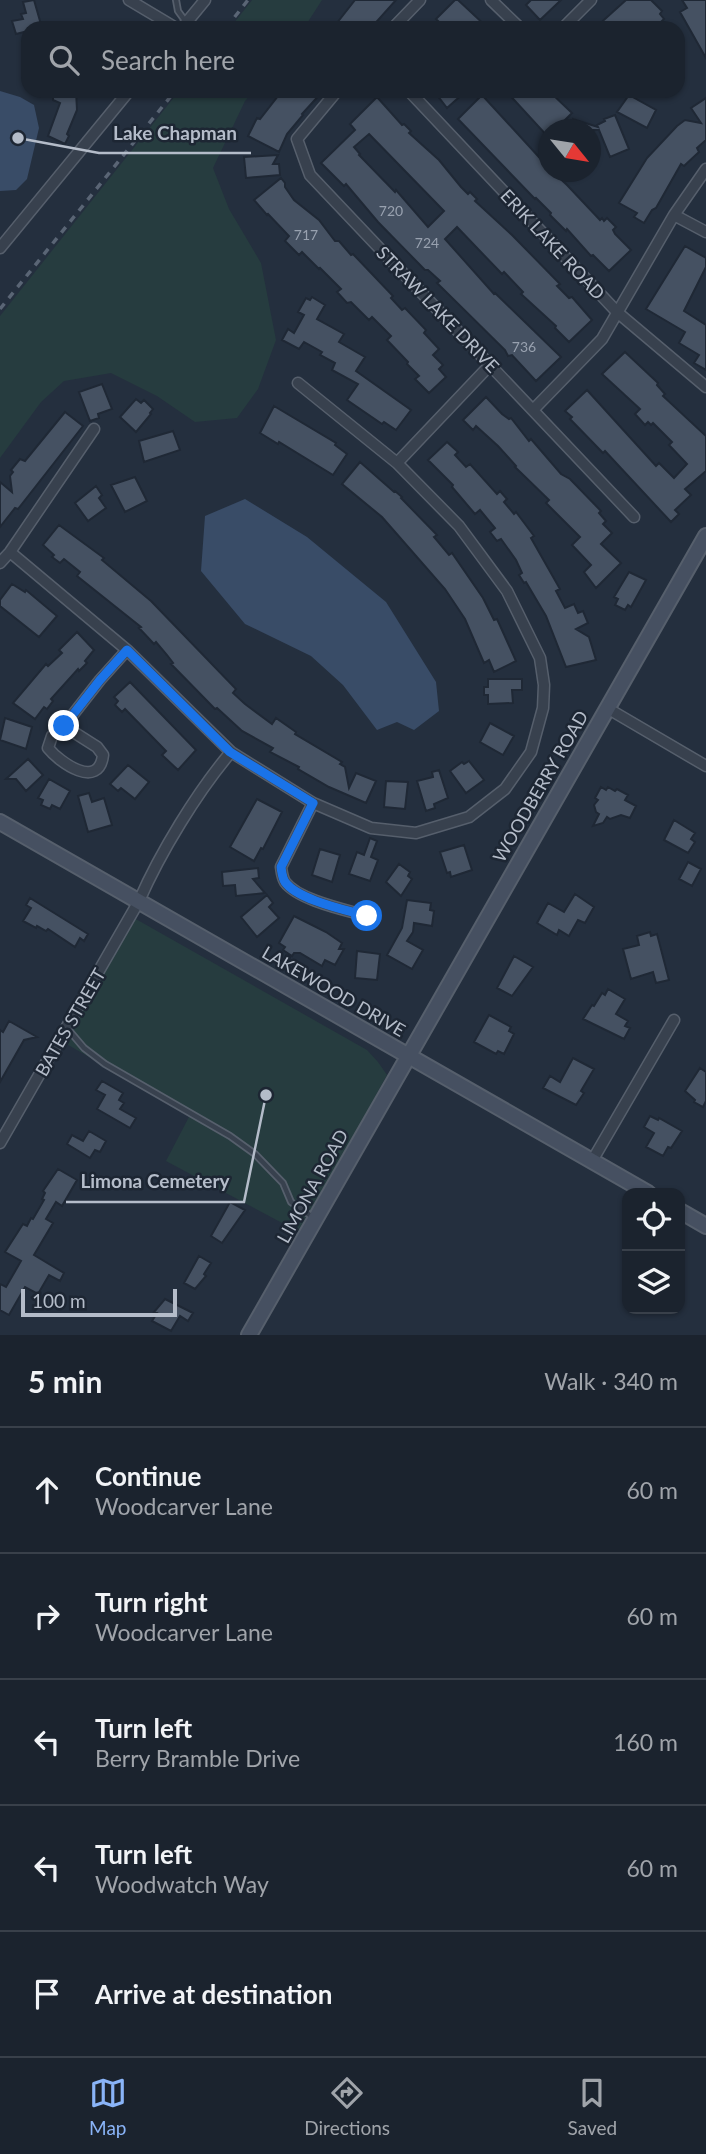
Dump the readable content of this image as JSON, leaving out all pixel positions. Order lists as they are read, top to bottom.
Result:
{
  "streets": {
    "street": [
      "ERIK LAKE ROAD",
      "STRAW LAKE DRIVE",
      "WOODBERRY ROAD",
      "LAKEWOOD DRIVE",
      "BATES STREET",
      "LIMONA ROAD"
    ]
  },
  "crossings": [
    ["WOODBERRY ROAD", "LAKEWOOD DRIVE"],
    ["WOODBERRY ROAD", "LIMONA ROAD"],
    ["LAKEWOOD DRIVE", "BATES STREET"],
    ["LAKEWOOD DRIVE", "LIMONA ROAD"]
  ],
  "places": ["Lake Chapman", "Limona Cemetery"],
  "house_numbers": [
    "720",
    "717",
    "724",
    "736"
  ],
  "scale_bar": "100 m",
  "north": "bottom right",
  "page": {
    "search": "Search here",
    "scale": "100 m",
    "heading": ["5 min", "Walk · 340 m"],
    "list": [
      ["Continue", "Woodcarver Lane", "60 m"],
      ["Turn right", "Woodcarver Lane", "60 m"],
      ["Turn left", "Berry Bramble Drive", "160 m"],
      ["Turn left", "Woodwatch Way", "60 m"],
      "Arrive at destination"
    ],
    "nav": ["Map", "Directions", "Saved"]
  }
}
